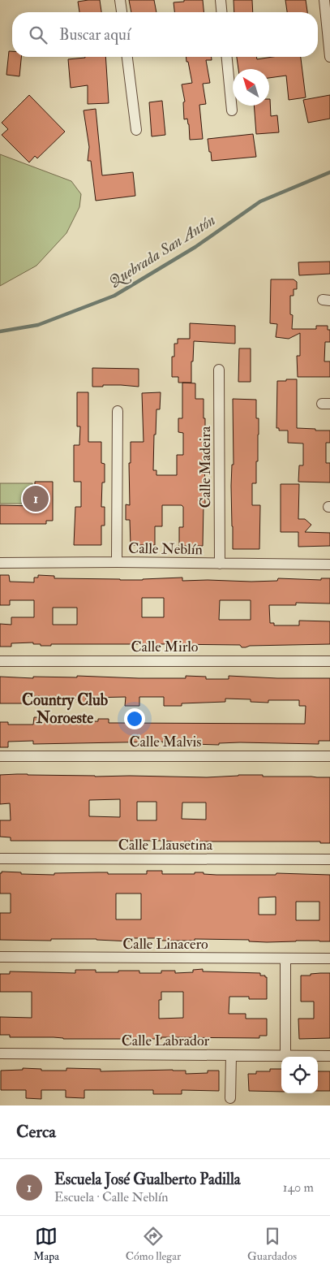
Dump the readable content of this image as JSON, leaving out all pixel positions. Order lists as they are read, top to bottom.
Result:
{
  "streets": {
    "street": [
      "Calle Madeira",
      "Calle Neblín",
      "Calle Mirlo",
      "Calle Malvis",
      "Calle Llausetina",
      "Calle Linacero",
      "Calle Labrador"
    ]
  },
  "crossings": [
    ["Calle Madeira", "Calle Neblín"]
  ],
  "districts": ["Country Club Noroeste"],
  "water": ["Quebrada San Antón"],
  "north": "top left",
  "page": {
    "search": "Buscar aquí",
    "pins": "1",
    "heading": "Cerca",
    "list": [
      {
        "mark": "1",
        "name": "Escuela José Gualberto Padilla",
        "note": "Escuela · Calle Neblín",
        "value": "140 m"
      }
    ],
    "nav": ["Mapa", "Cómo llegar", "Guardados"]
  }
}
